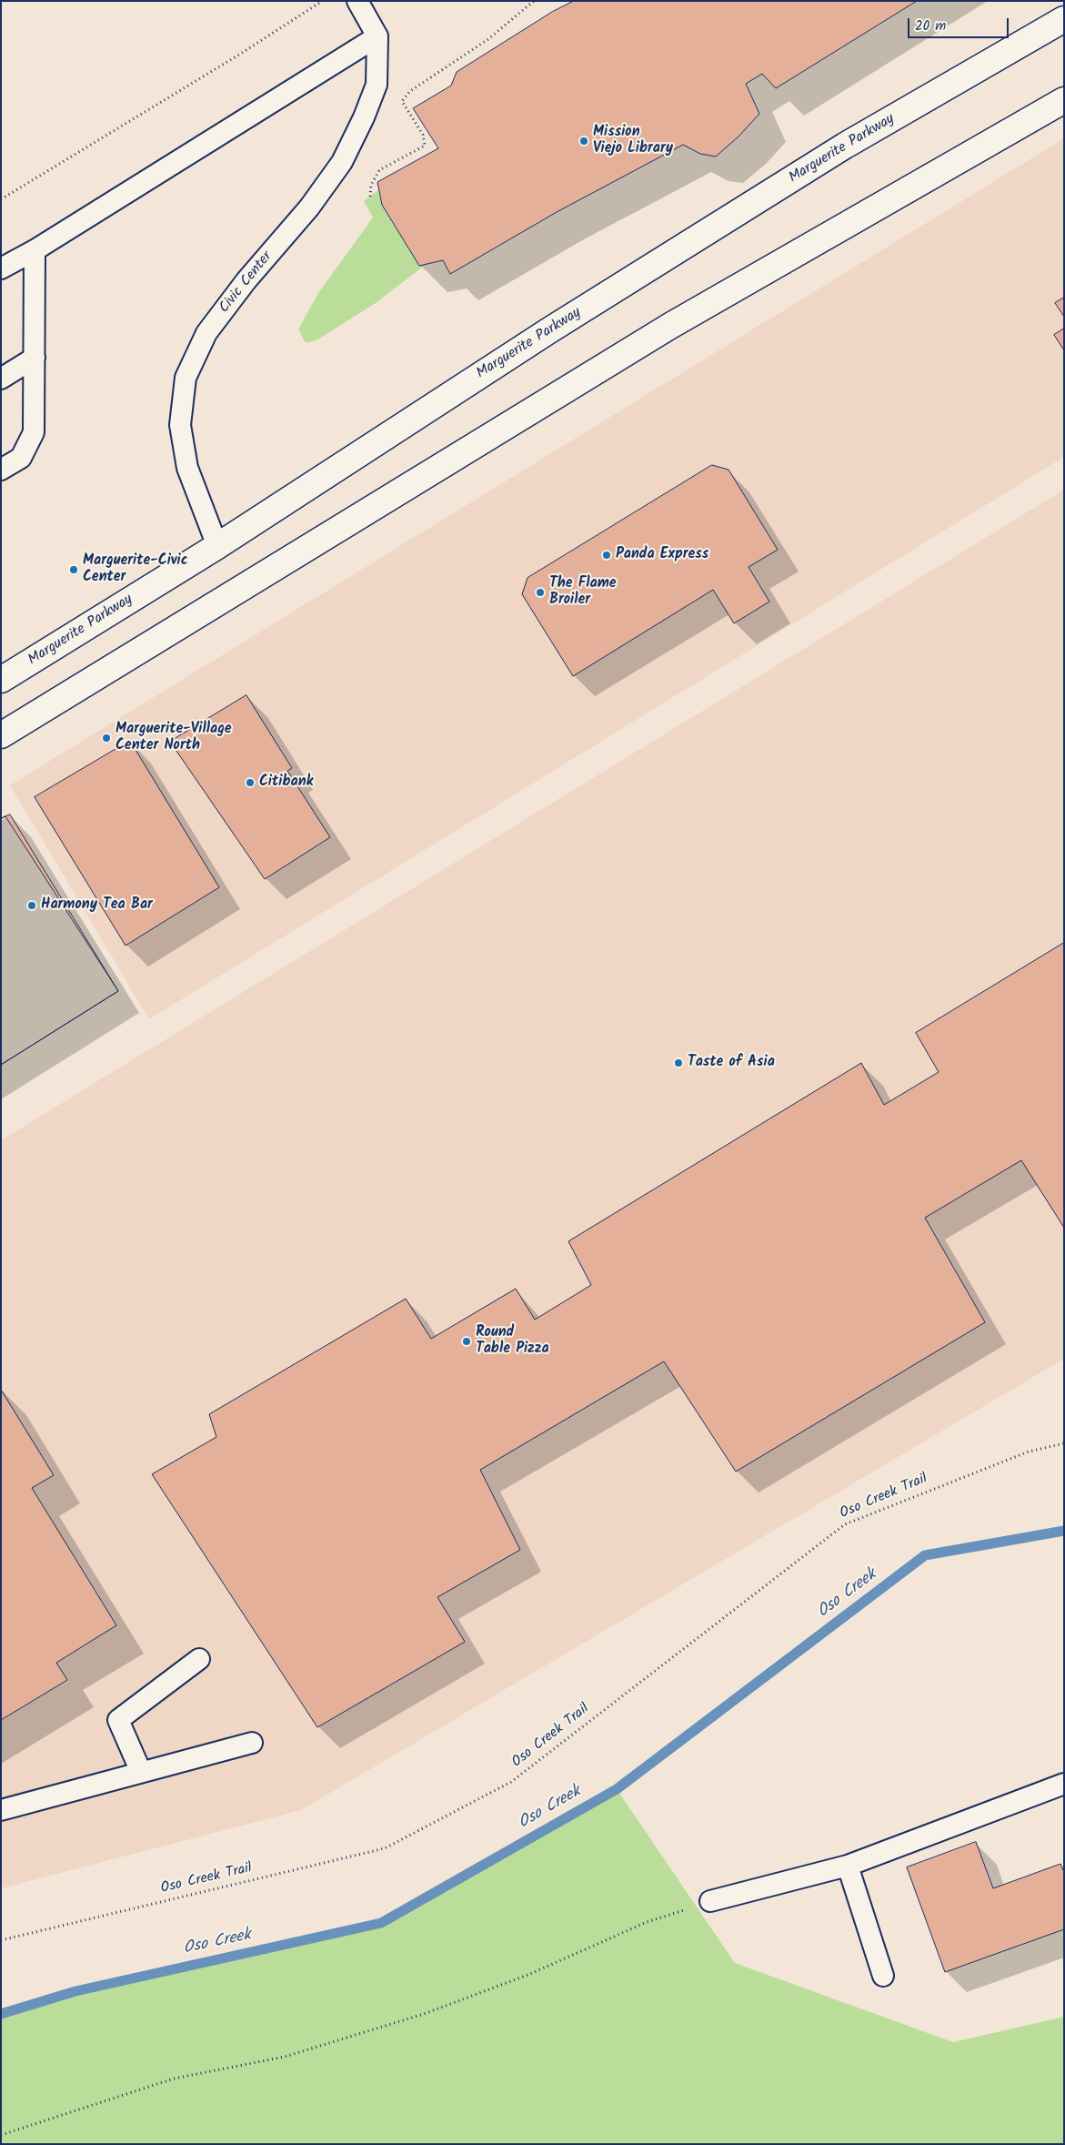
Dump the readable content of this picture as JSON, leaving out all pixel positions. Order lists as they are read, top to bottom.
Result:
{
  "streets": {
    "main road": ["Marguerite Parkway"],
    "lane": ["Civic Center"],
    "path": ["Oso Creek Trail"]
  },
  "crossings": [
    ["Marguerite Parkway", "Civic Center"]
  ],
  "water": ["Oso Creek"],
  "places": [
    "Mission Viejo Library",
    "Panda Express",
    "Marguerite-Civic Center",
    "The Flame Broiler",
    "Marguerite-Village Center North",
    "Citibank",
    "Harmony Tea Bar",
    "Taste of Asia",
    "Round Table Pizza"
  ],
  "scale_bar": "20 m"
}
